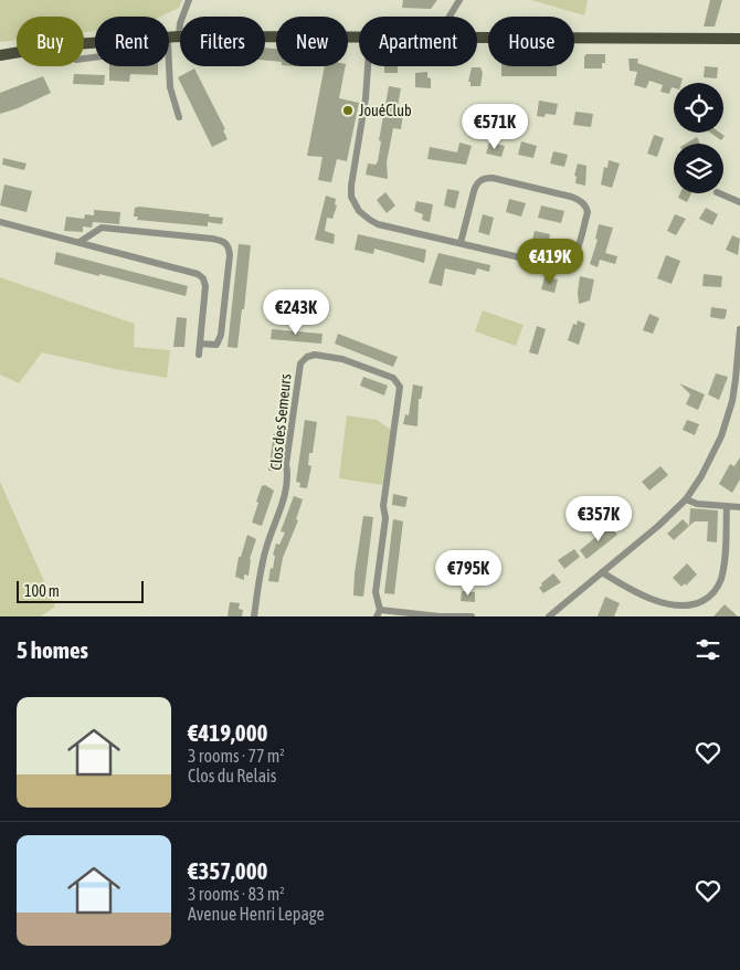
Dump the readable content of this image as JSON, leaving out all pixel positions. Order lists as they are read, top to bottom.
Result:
{
  "streets": {
    "street": ["Clos des Semeurs"]
  },
  "places": ["JouéClub"],
  "scale_bar": "100 m",
  "page": {
    "chip": [
      "Buy",
      "Rent",
      "Filters",
      "New",
      "Apartment",
      "House"
    ],
    "price": [
      "€571K",
      "€419K",
      "€243K",
      "€357K",
      "€795K"
    ],
    "scale": "100 m",
    "heading": "5 homes",
    "list": [
      {
        "name": "€419,000",
        "note": "3 rooms · 77 m² · Clos du Relais"
      },
      {
        "name": "€357,000",
        "note": "3 rooms · 83 m² · Avenue Henri Lepage"
      }
    ]
  }
}
